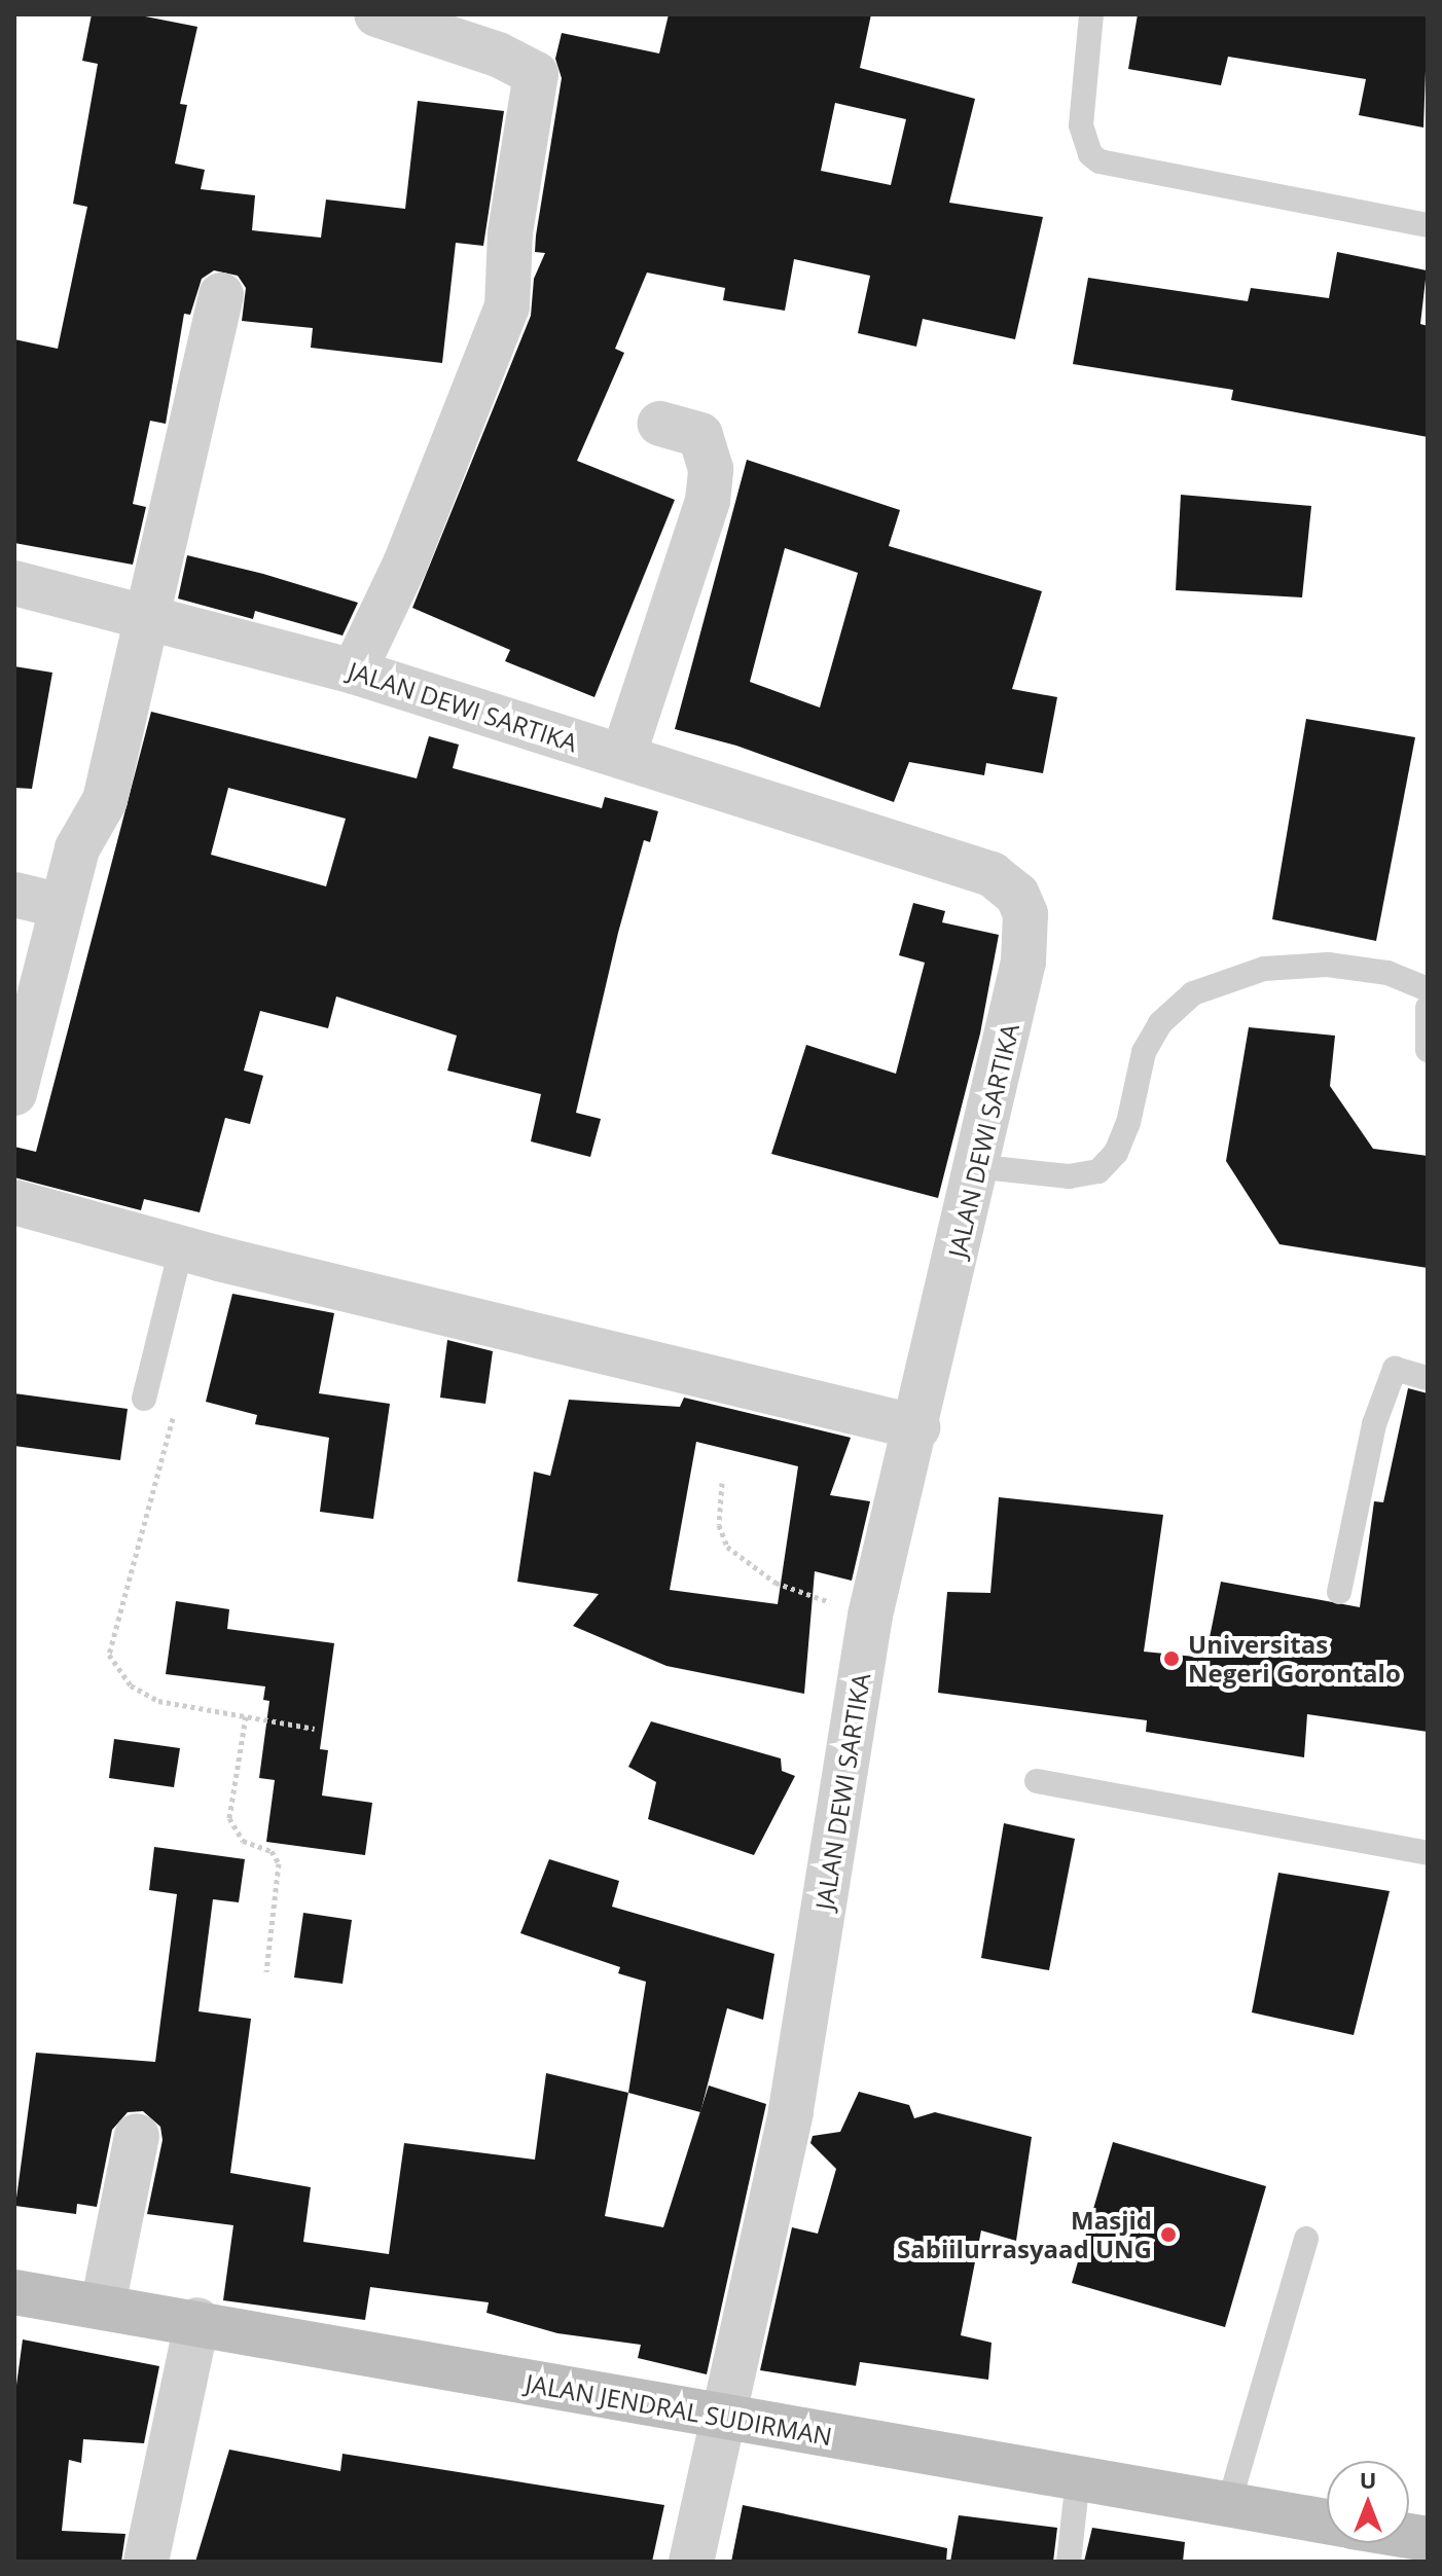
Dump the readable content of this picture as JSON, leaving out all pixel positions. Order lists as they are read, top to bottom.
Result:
{
  "streets": {
    "street": ["JALAN DEWI SARTIKA", "JALAN JENDRAL SUDIRMAN"]
  },
  "crossings": [
    ["JALAN DEWI SARTIKA", "JALAN JENDRAL SUDIRMAN"]
  ],
  "places": ["Universitas Negeri Gorontalo", "Masjid Sabiilurrasyaad UNG"],
  "north": "top"
}
